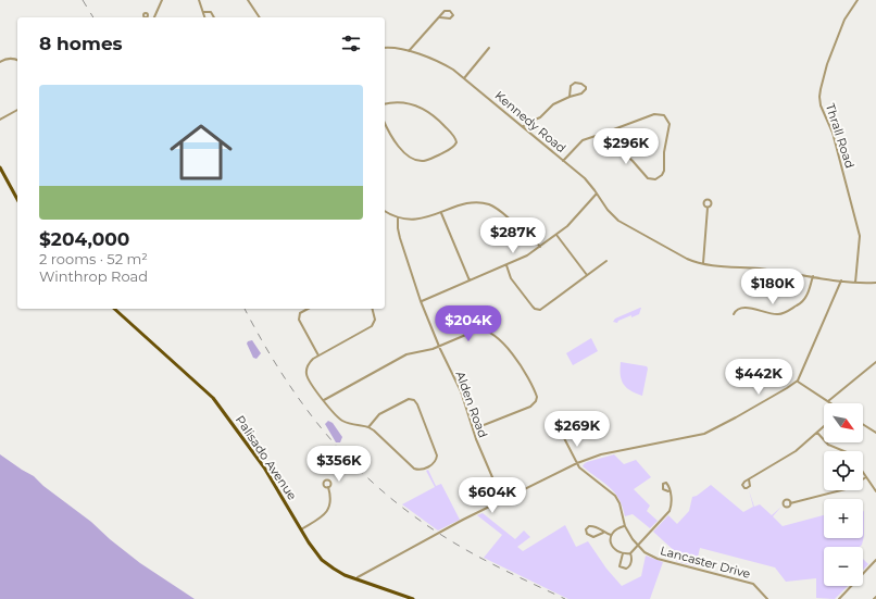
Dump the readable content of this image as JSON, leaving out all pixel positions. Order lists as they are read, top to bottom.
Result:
{
  "streets": {
    "main road": ["Palisado Avenue"],
    "street": [
      "Kennedy Road",
      "Thrall Road",
      "Alden Road",
      "Lancaster Drive"
    ]
  },
  "crossings": [
    ["Kennedy Road", "Thrall Road"]
  ],
  "north": "bottom right",
  "page": {
    "heading": "8 homes",
    "list": [
      {
        "name": "$204,000",
        "note": "2 rooms · 52 m² · Winthrop Road"
      }
    ],
    "price": [
      "$296K",
      "$287K",
      "$180K",
      "$204K",
      "$442K",
      "$269K",
      "$356K",
      "$604K"
    ],
    "map_buttons": ["+", "−"]
  }
}
